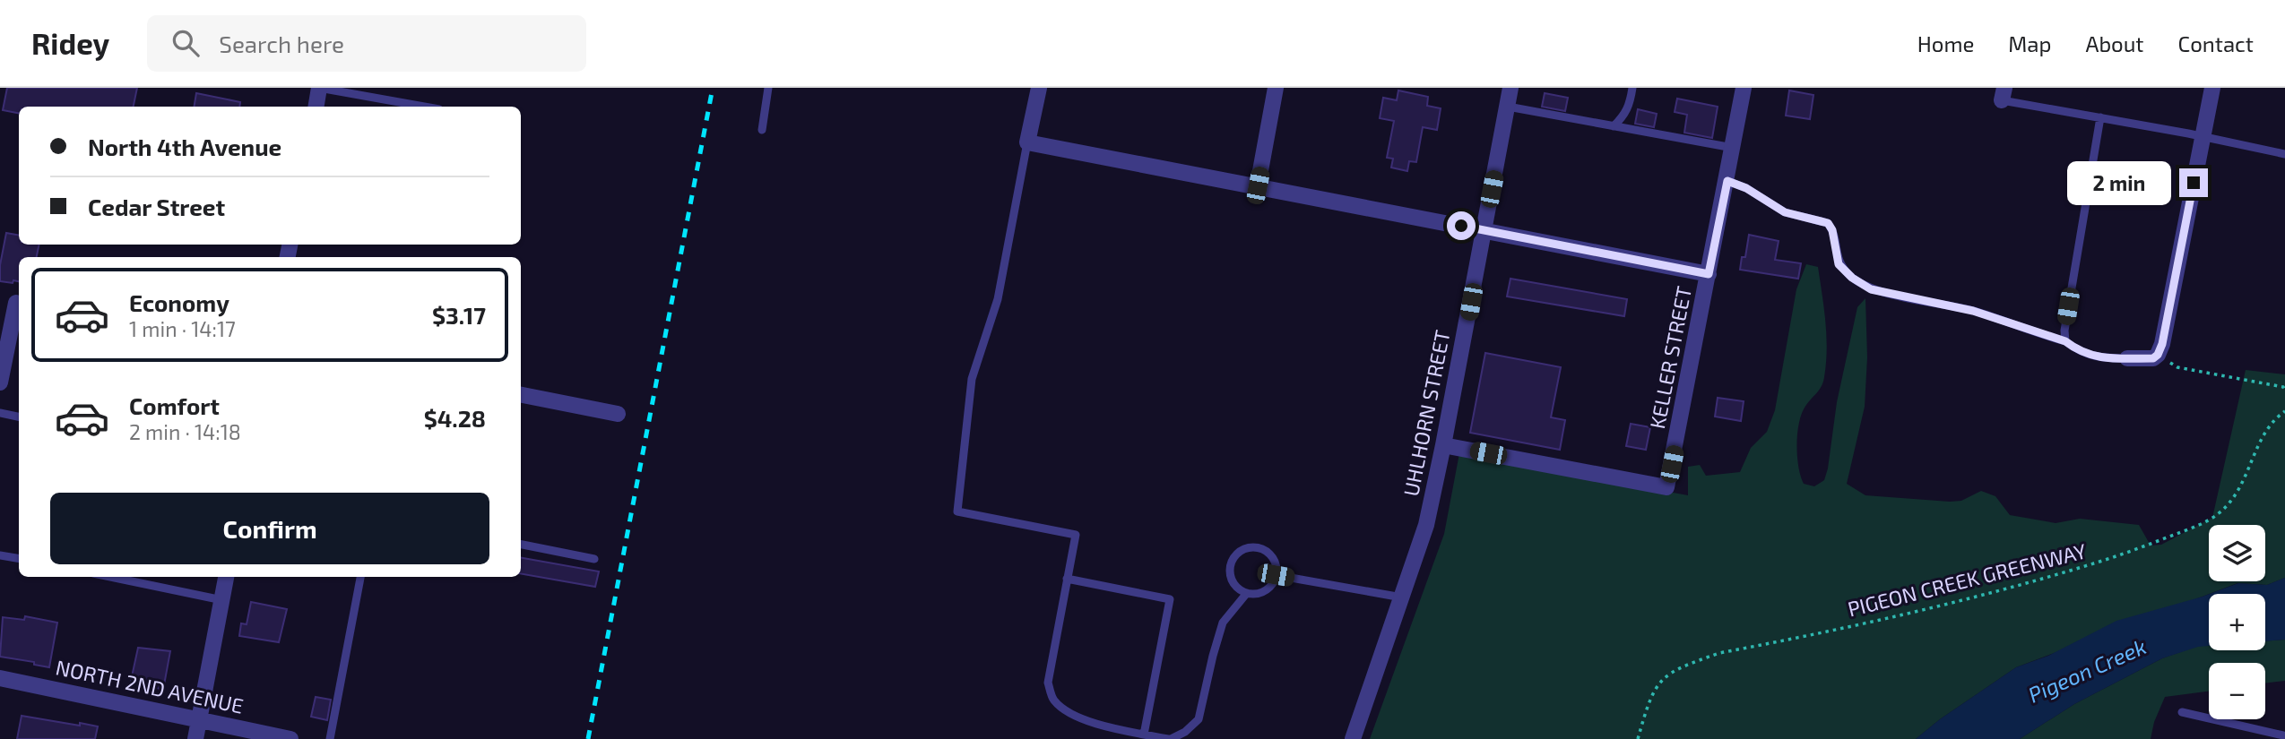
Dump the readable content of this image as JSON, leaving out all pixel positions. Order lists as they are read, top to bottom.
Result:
{
  "streets": {
    "street": ["KELLER STREET", "UHLHORN STREET", "NORTH 2ND AVENUE"],
    "path": ["PIGEON CREEK GREENWAY"]
  },
  "crossings": [
    ["KELLER STREET", "UHLHORN STREET"]
  ],
  "water": ["Pigeon Creek"],
  "page": {
    "header": "Ridey",
    "search": "Search here",
    "nav": [
      "Home",
      "Map",
      "About",
      "Contact"
    ],
    "banner": ["North 4th Avenue", "Cedar Street"],
    "bubble": "2 min",
    "list": [
      {
        "name": "Economy",
        "note": "1 min · 14:17",
        "value": "$3.17"
      },
      {
        "name": "Comfort",
        "note": "2 min · 14:18",
        "value": "$4.28"
      }
    ],
    "buttons": "Confirm",
    "map_buttons": ["+", "−"]
  }
}
